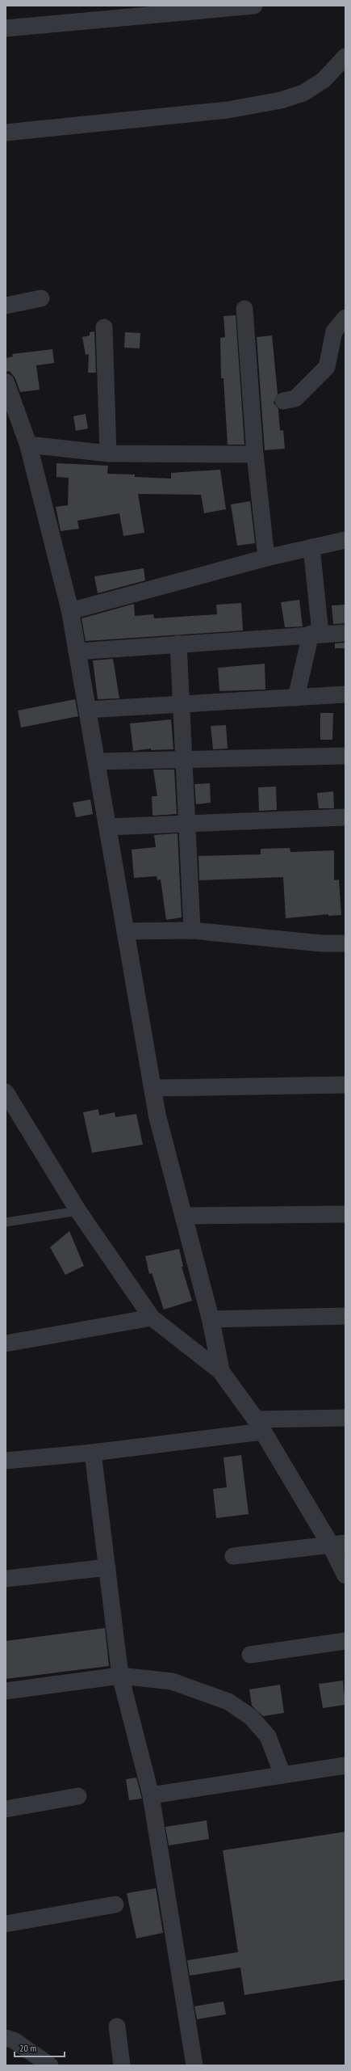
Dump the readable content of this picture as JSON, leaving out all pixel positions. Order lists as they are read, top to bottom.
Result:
{
  "scale_bar": "20 m"
}
